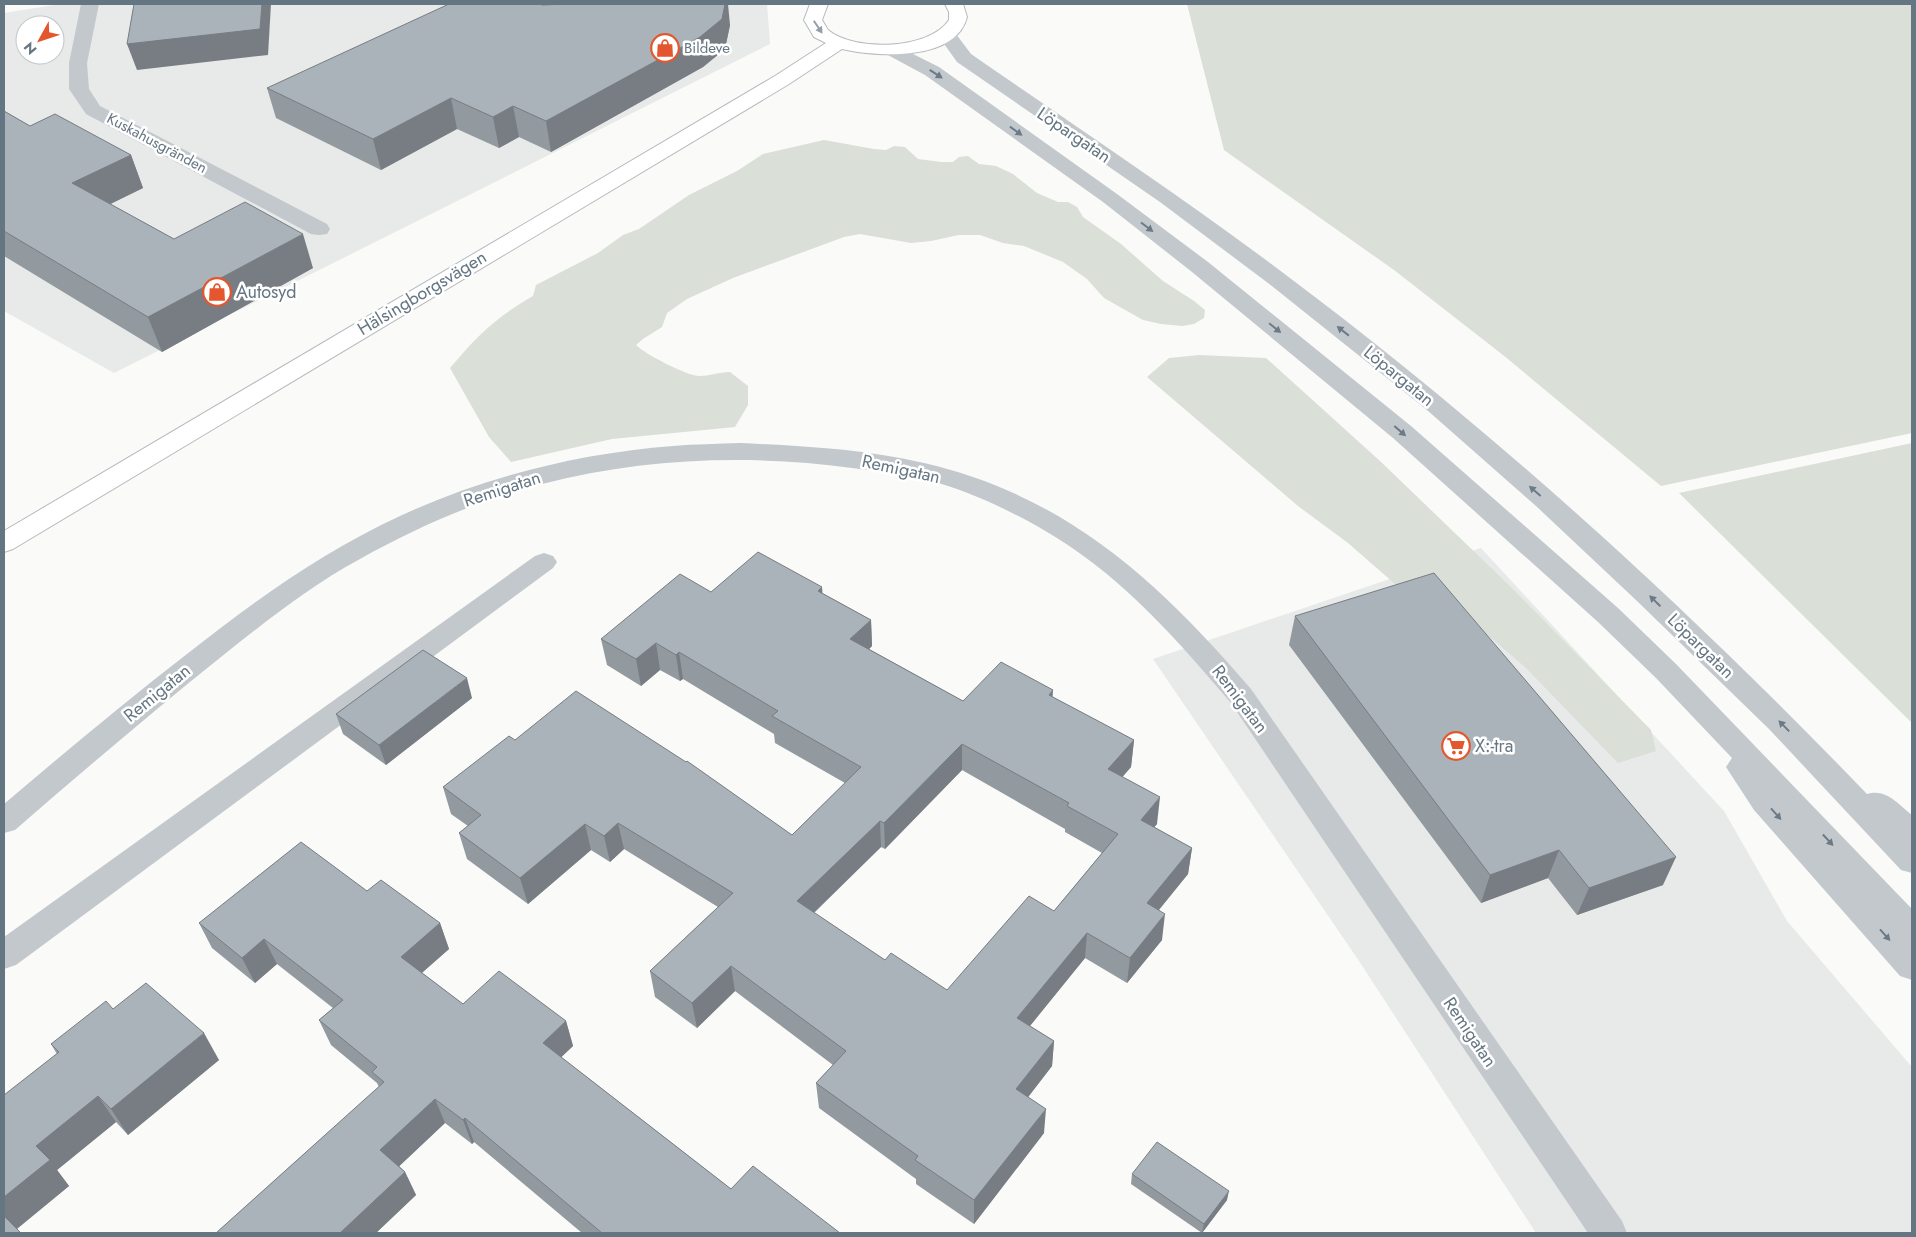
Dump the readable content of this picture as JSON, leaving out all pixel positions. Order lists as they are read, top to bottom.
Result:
{
  "streets": {
    "main road": ["Hälsingborgsvägen"],
    "street": ["Löpargatan", "Kuskahusgränden", "Remigatan"]
  },
  "places": {
    "shop": ["Bildeve", "Autosyd"],
    "supermarket": ["X:-tra"]
  },
  "north": "bottom left"
}
